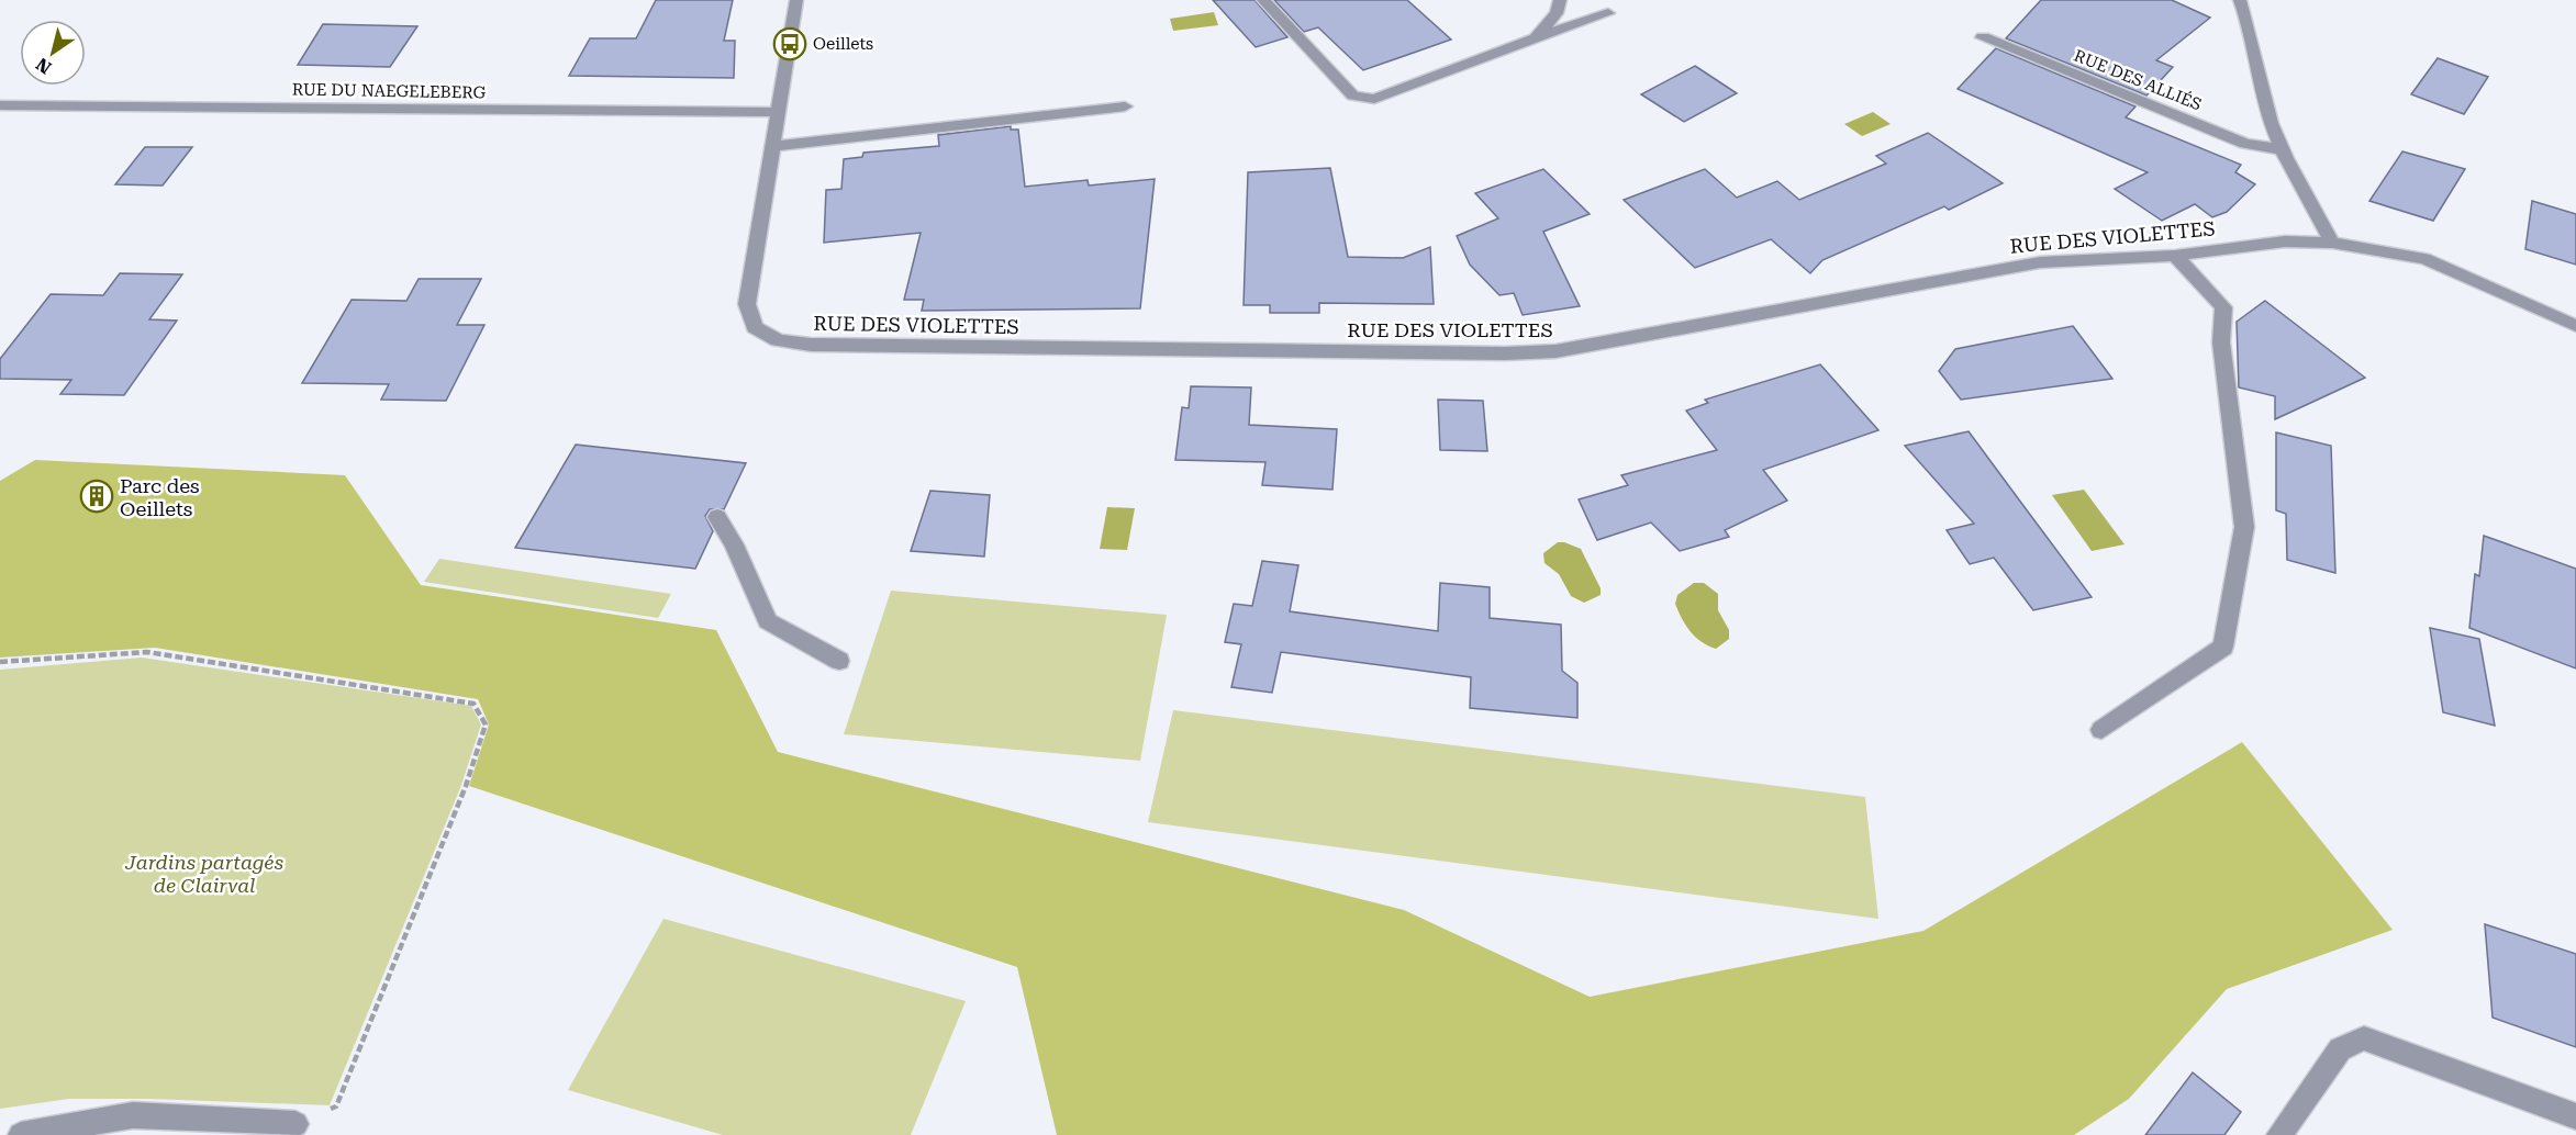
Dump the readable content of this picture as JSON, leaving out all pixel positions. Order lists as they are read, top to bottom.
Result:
{
  "streets": {
    "street": ["RUE DES ALLIÉS", "RUE DU NAEGELEBERG", "RUE DES VIOLETTES"]
  },
  "crossings": [
    ["RUE DU NAEGELEBERG", "RUE DES VIOLETTES"]
  ],
  "parks": ["Jardins partagés de Clairval"],
  "places": {
    "bus stop": ["Oeillets"],
    "building": ["Parc des Oeillets"]
  },
  "north": "bottom left"
}
